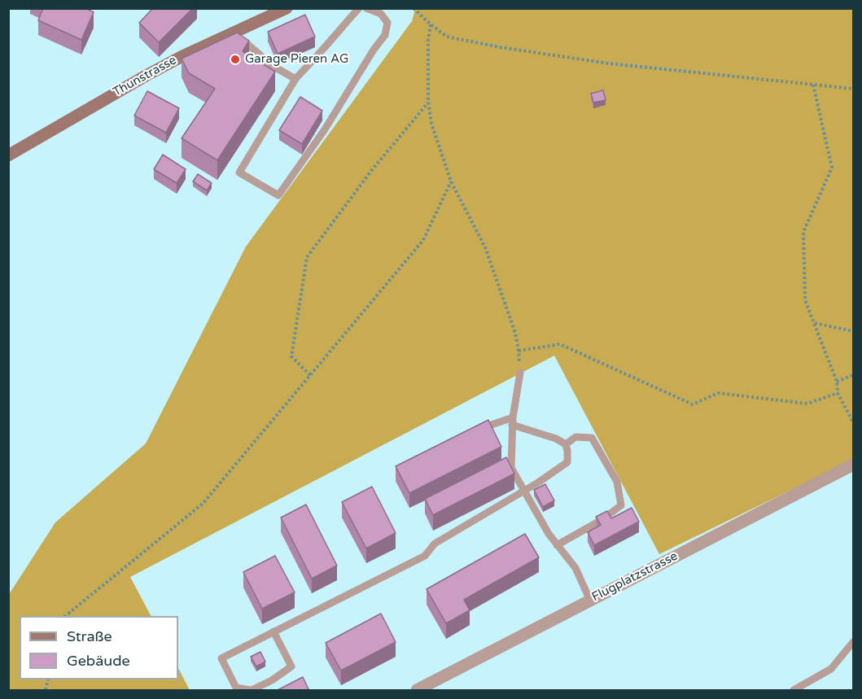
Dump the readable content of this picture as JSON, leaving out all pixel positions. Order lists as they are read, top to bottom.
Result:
{
  "streets": {
    "street": ["Thunstrasse", "Flugplatzstrasse"]
  },
  "places": ["Garage Pieren AG"],
  "legend": ["Straße", "Gebäude"]
}
